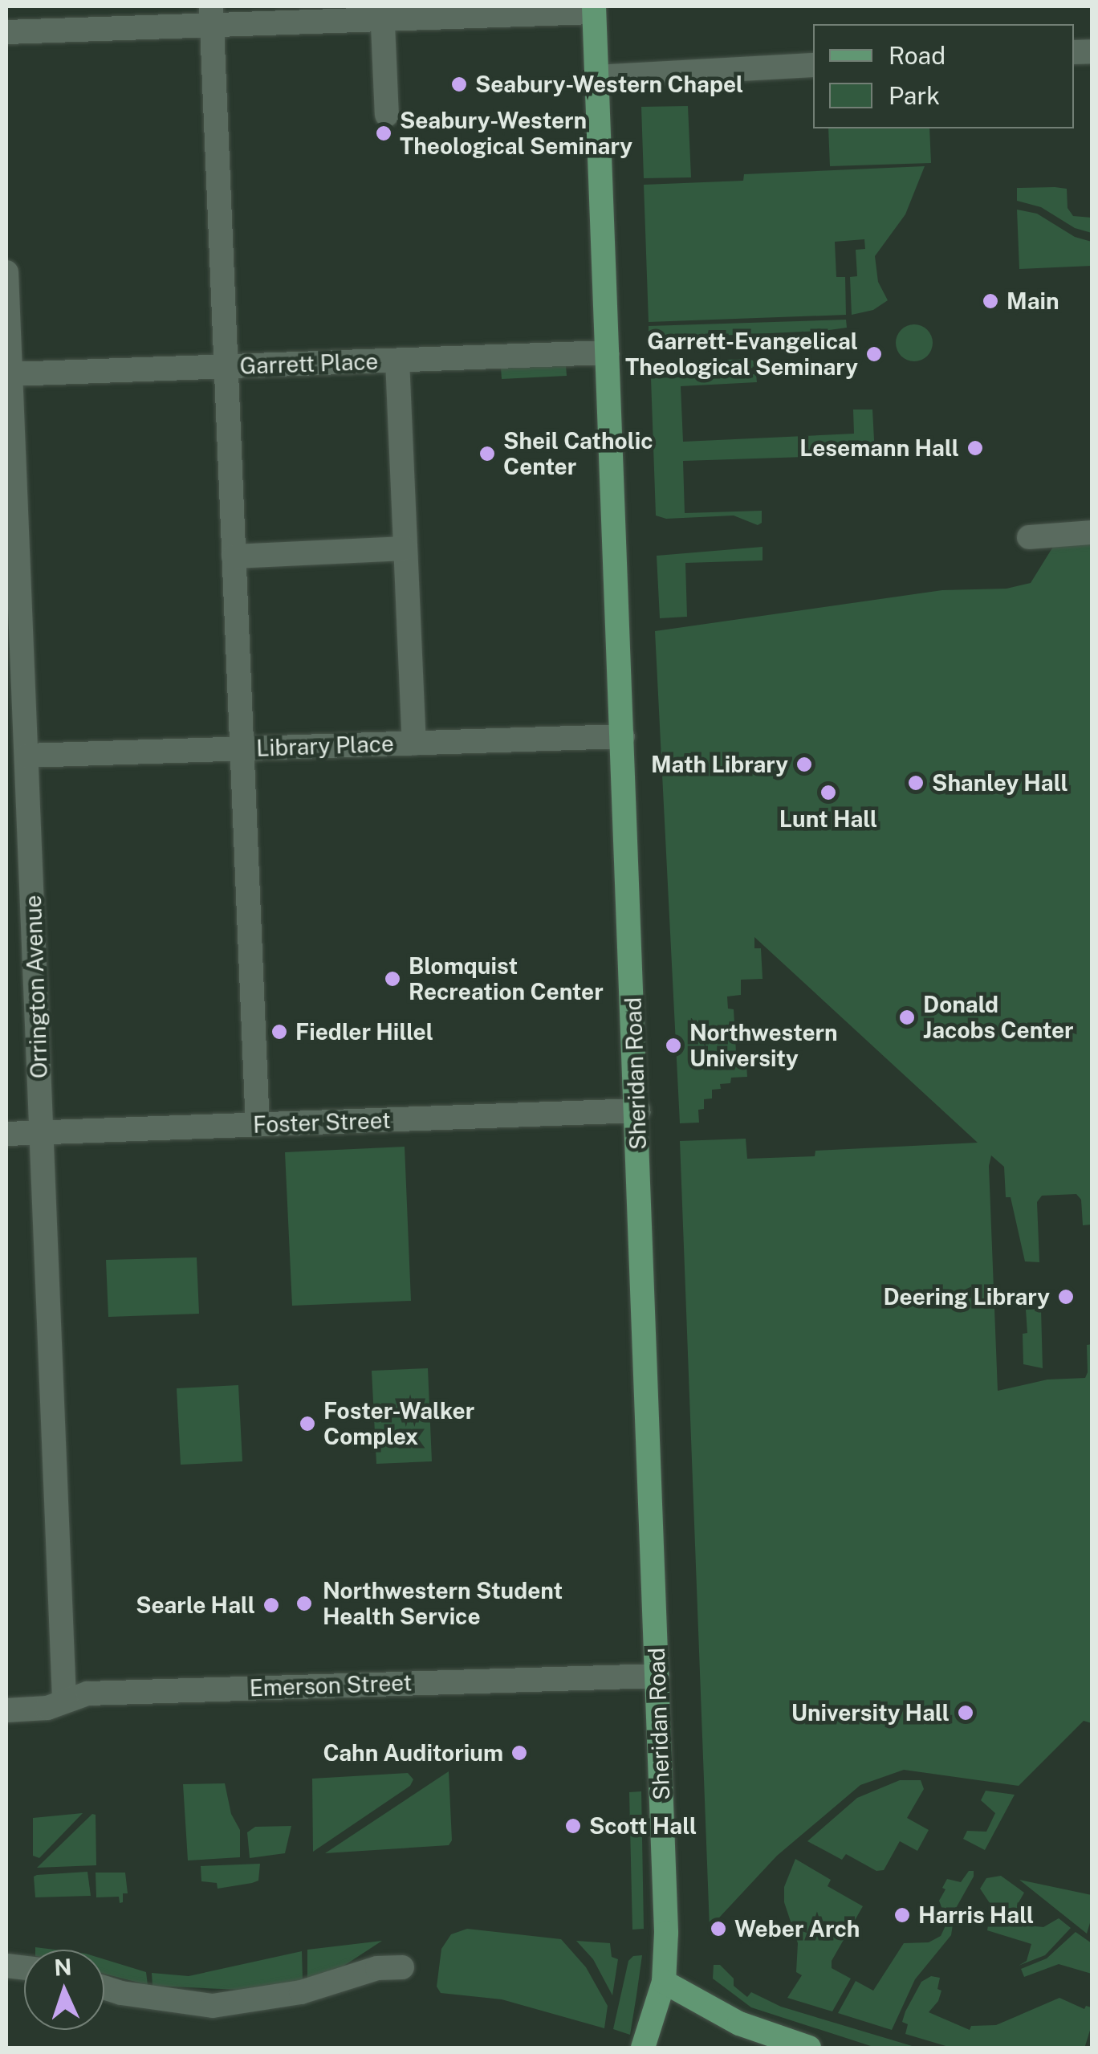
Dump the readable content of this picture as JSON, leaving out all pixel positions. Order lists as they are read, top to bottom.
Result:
{
  "streets": {
    "main road": ["Sheridan Road"],
    "street": [
      "Garrett Place",
      "Library Place",
      "Orrington Avenue",
      "Foster Street",
      "Emerson Street"
    ]
  },
  "crossings": [
    ["Garrett Place", "Orrington Avenue"],
    ["Garrett Place", "Sheridan Road"],
    ["Library Place", "Orrington Avenue"],
    ["Library Place", "Sheridan Road"],
    ["Orrington Avenue", "Foster Street"],
    ["Orrington Avenue", "Emerson Street"],
    ["Sheridan Road", "Foster Street"],
    ["Sheridan Road", "Emerson Street"]
  ],
  "places": [
    "Seabury-Western Chapel",
    "Seabury-Western Theological Seminary",
    "Main",
    "Garrett-Evangelical Theological Seminary",
    "Lesemann Hall",
    "Sheil Catholic Center",
    "Math Library",
    "Shanley Hall",
    "Lunt Hall",
    "Blomquist Recreation Center",
    "Donald Jacobs Center",
    "Fiedler Hillel",
    "Northwestern University",
    "Deering Library",
    "Foster-Walker Complex",
    "Northwestern Student Health Service",
    "Searle Hall",
    "University Hall",
    "Cahn Auditorium",
    "Scott Hall",
    "Harris Hall",
    "Weber Arch"
  ],
  "legend": ["Road", "Park"],
  "north": "top"
}
